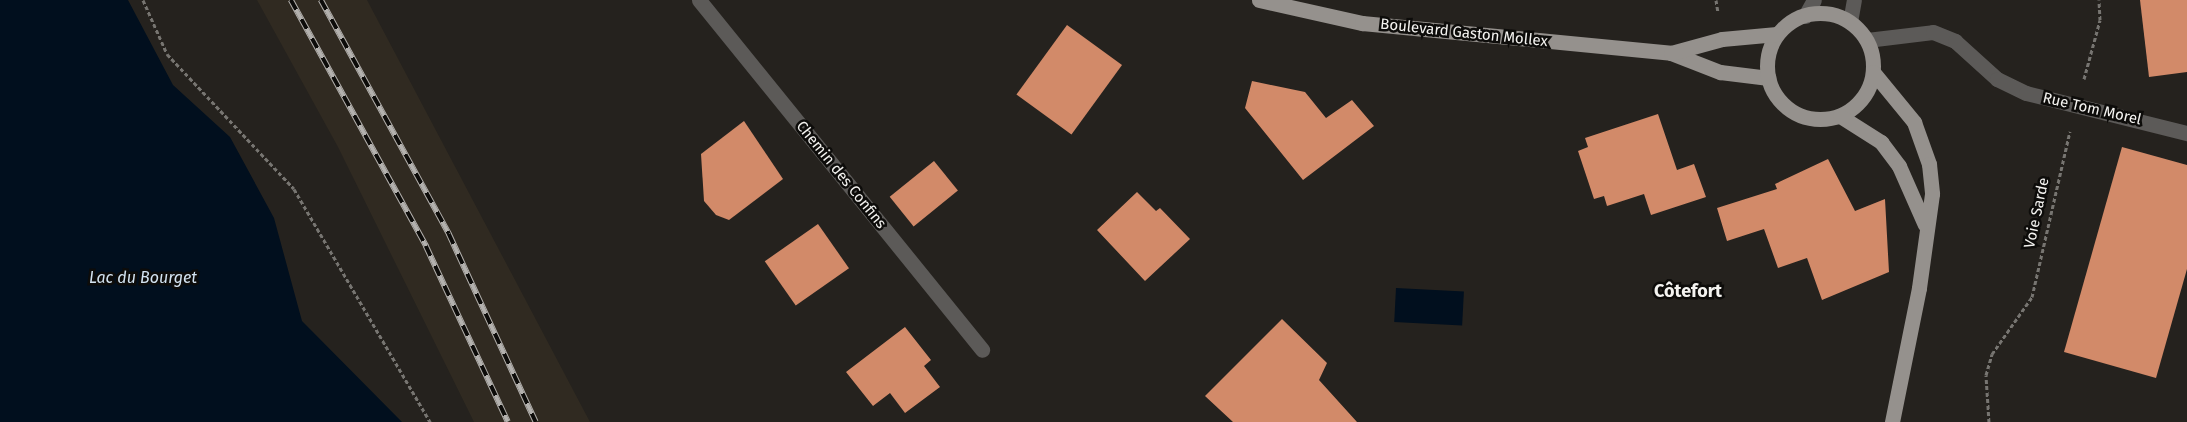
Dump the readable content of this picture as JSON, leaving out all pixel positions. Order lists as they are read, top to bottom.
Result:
{
  "streets": {
    "main road": ["Boulevard Gaston Mollex"],
    "street": ["Rue Tom Morel", "Chemin des Confins"],
    "path": ["Voie Sarde"]
  },
  "crossings": [
    ["Boulevard Gaston Mollex", "Rue Tom Morel"],
    ["Rue Tom Morel", "Voie Sarde"]
  ],
  "districts": ["Côtefort"],
  "water": ["Lac du Bourget"]
}
